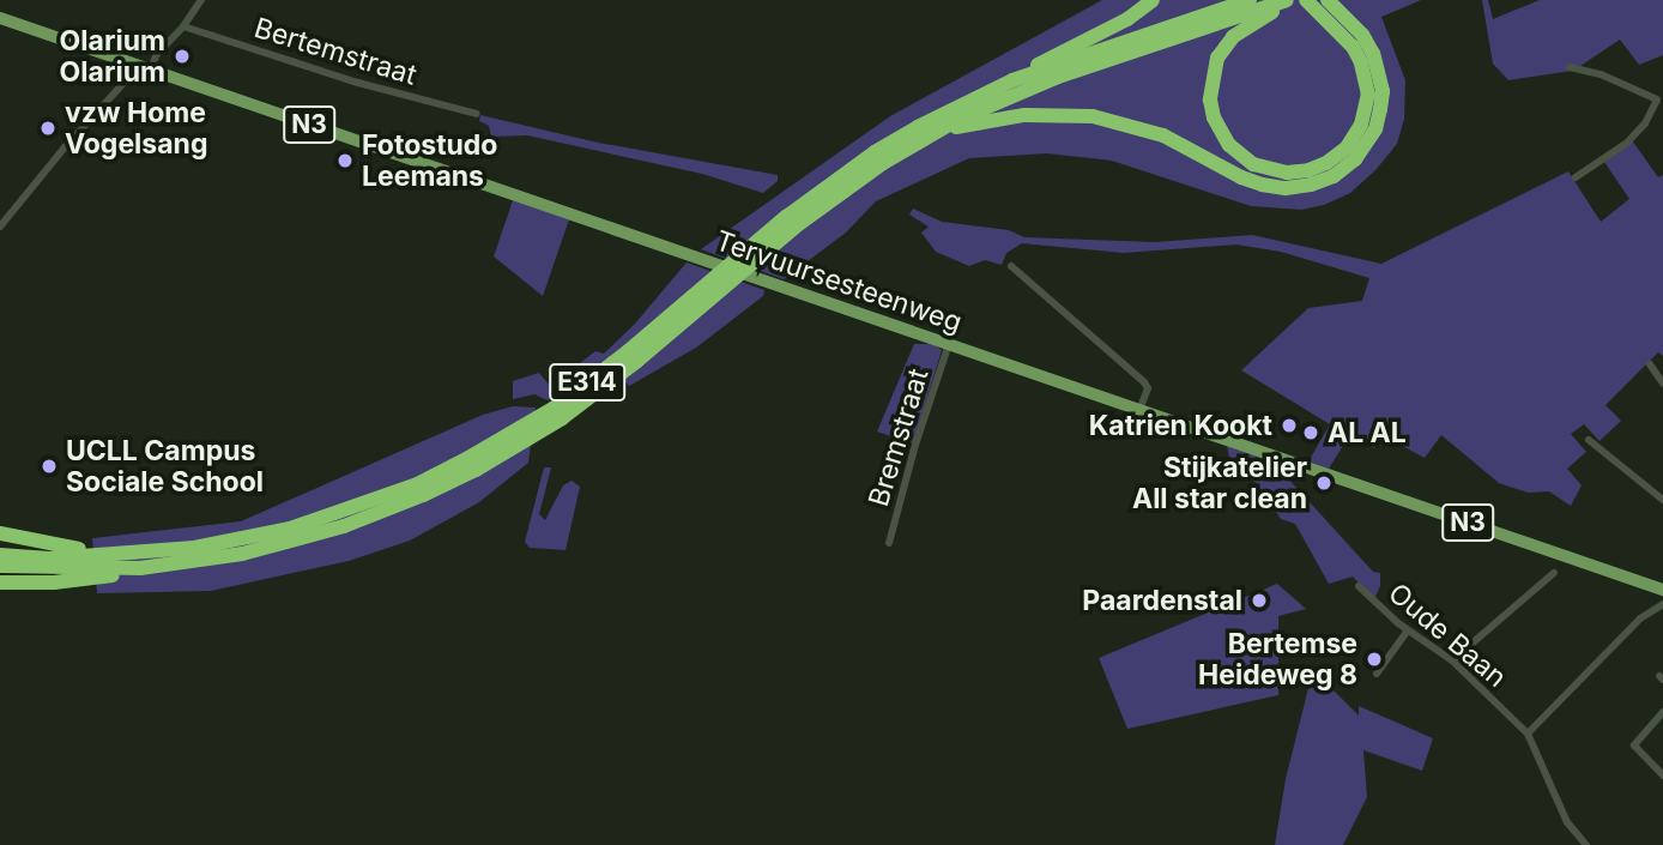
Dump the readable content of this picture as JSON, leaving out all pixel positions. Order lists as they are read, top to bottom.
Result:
{
  "streets": {
    "highway": ["E314"],
    "main road": ["N3", "Tervuursesteenweg"],
    "street": ["Bertemstraat", "Bremstraat", "Oude Baan"]
  },
  "crossings": [
    ["Tervuursesteenweg", "Bremstraat"]
  ],
  "places": [
    "Olarium Olarium",
    "vzw Home Vogelsang",
    "Fotostudo Leemans",
    "Katrien Kookt",
    "AL AL",
    "UCLL Campus Sociale School",
    "Stijkatelier All star clean",
    "Paardenstal",
    "Bertemse Heideweg 8"
  ]
}
